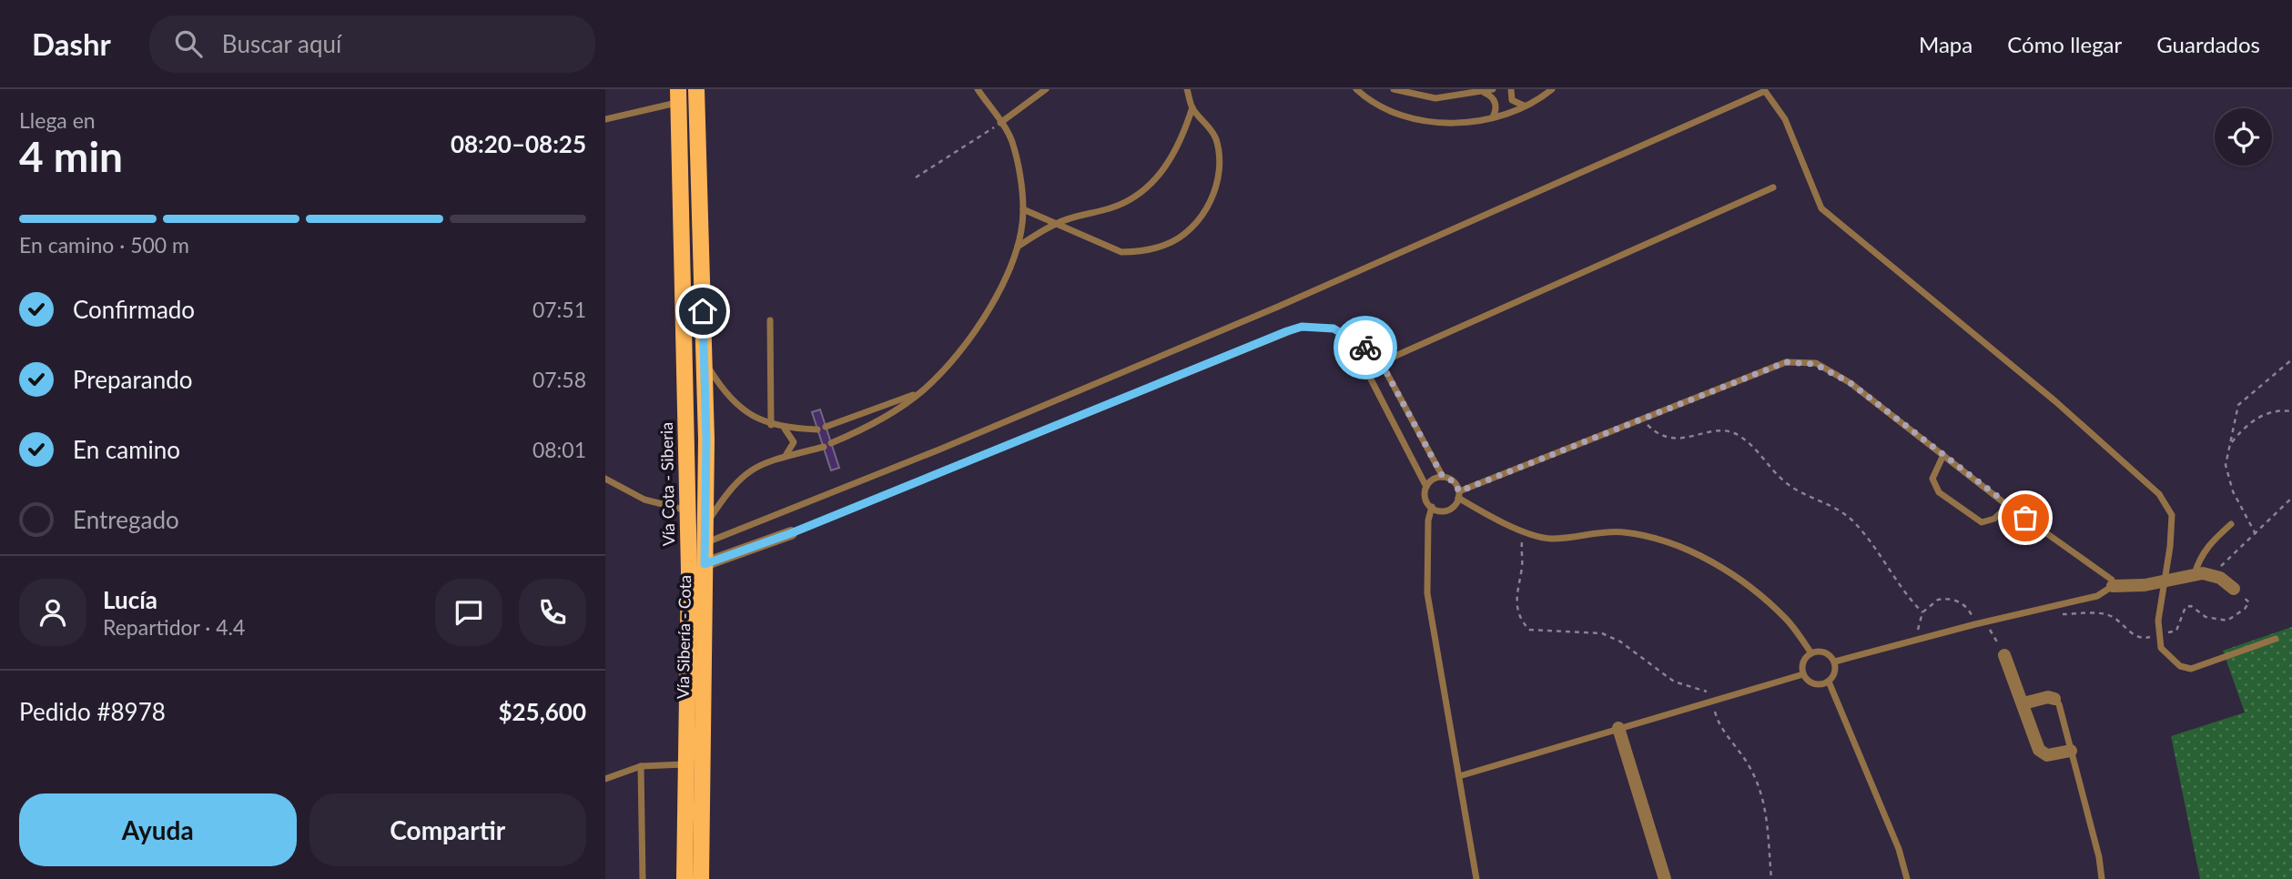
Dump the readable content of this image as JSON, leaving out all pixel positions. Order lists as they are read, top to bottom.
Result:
{
  "streets": {
    "main road": ["Vía Cota - Siberia", "Vía Sibería - Cota"]
  },
  "page": {
    "header": "Dashr",
    "search": "Buscar aquí",
    "nav": ["Mapa", "Cómo llegar", "Guardados"],
    "heading": ["4 min", "Llega en", "08:20–08:25"],
    "panel": [
      "Lucía",
      "Repartidor · 4.4",
      "Pedido #8978",
      "$25,600"
    ],
    "bar": "En camino · 500 m",
    "list": [
      ["Confirmado", "07:51"],
      ["Preparando", "07:58"],
      ["En camino", "08:01"],
      "Entregado"
    ],
    "buttons": ["Ayuda", "Compartir"]
  }
}
